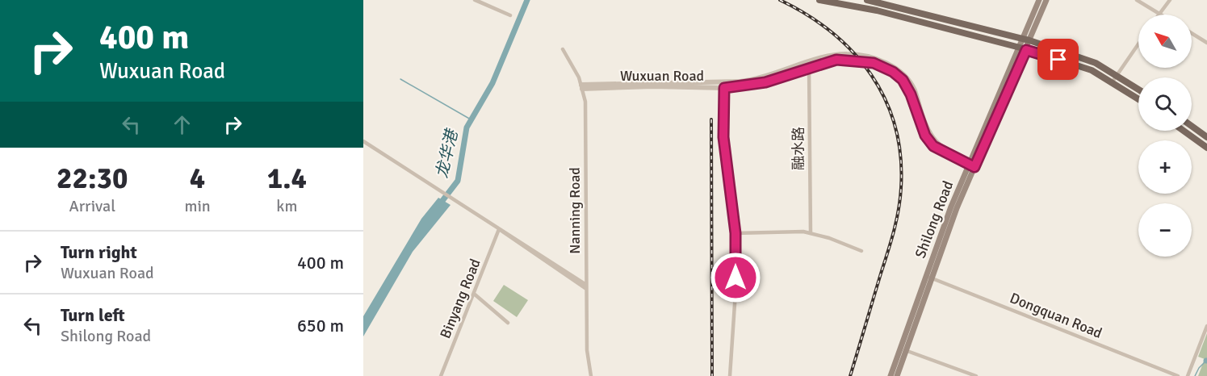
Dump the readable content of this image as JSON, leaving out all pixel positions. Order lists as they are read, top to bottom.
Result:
{
  "streets": {
    "main road": ["Shilong Road"],
    "street": [
      "Wuxuan Road",
      "融水路",
      "Nanning Road",
      "Binyang Road",
      "Dongquan Road"
    ]
  },
  "crossings": [
    ["Wuxuan Road", "融水路"],
    ["Wuxuan Road", "Nanning Road"],
    ["Wuxuan Road", "Shilong Road"],
    ["Shilong Road", "Dongquan Road"]
  ],
  "water": ["龙华港"],
  "north": "top left",
  "page": {
    "turn": ["400 m", "Wuxuan Road"],
    "map_buttons": ["+", "−"],
    "eta": [
      "22:30",
      "Arrival",
      "4",
      "min",
      "1.4",
      "km"
    ],
    "list": [
      {
        "name": "Turn right",
        "note": "Wuxuan Road",
        "value": "400 m"
      },
      {
        "name": "Turn left",
        "note": "Shilong Road",
        "value": "650 m"
      }
    ]
  }
}
